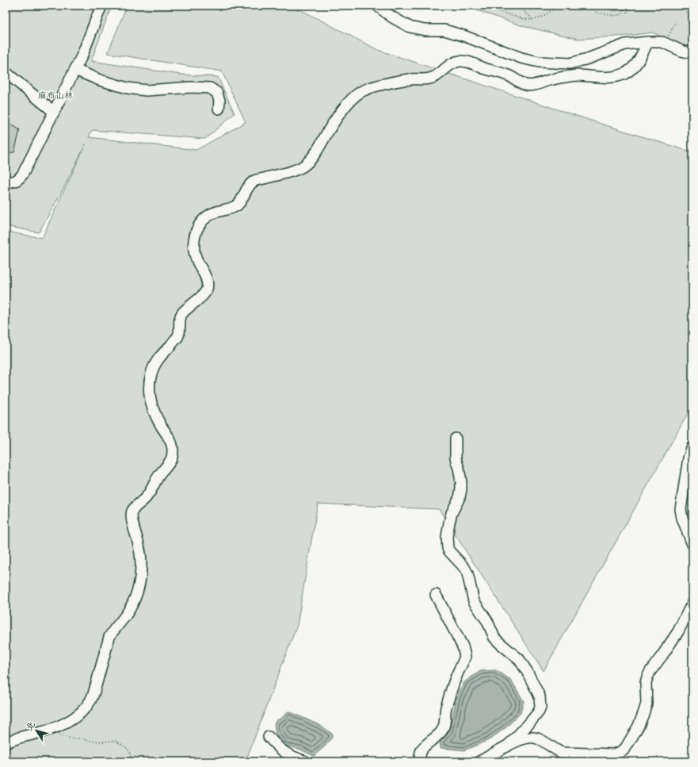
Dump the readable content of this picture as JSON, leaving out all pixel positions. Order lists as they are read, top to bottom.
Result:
{
  "parks": ["麻布山林"],
  "north": "top left"
}
